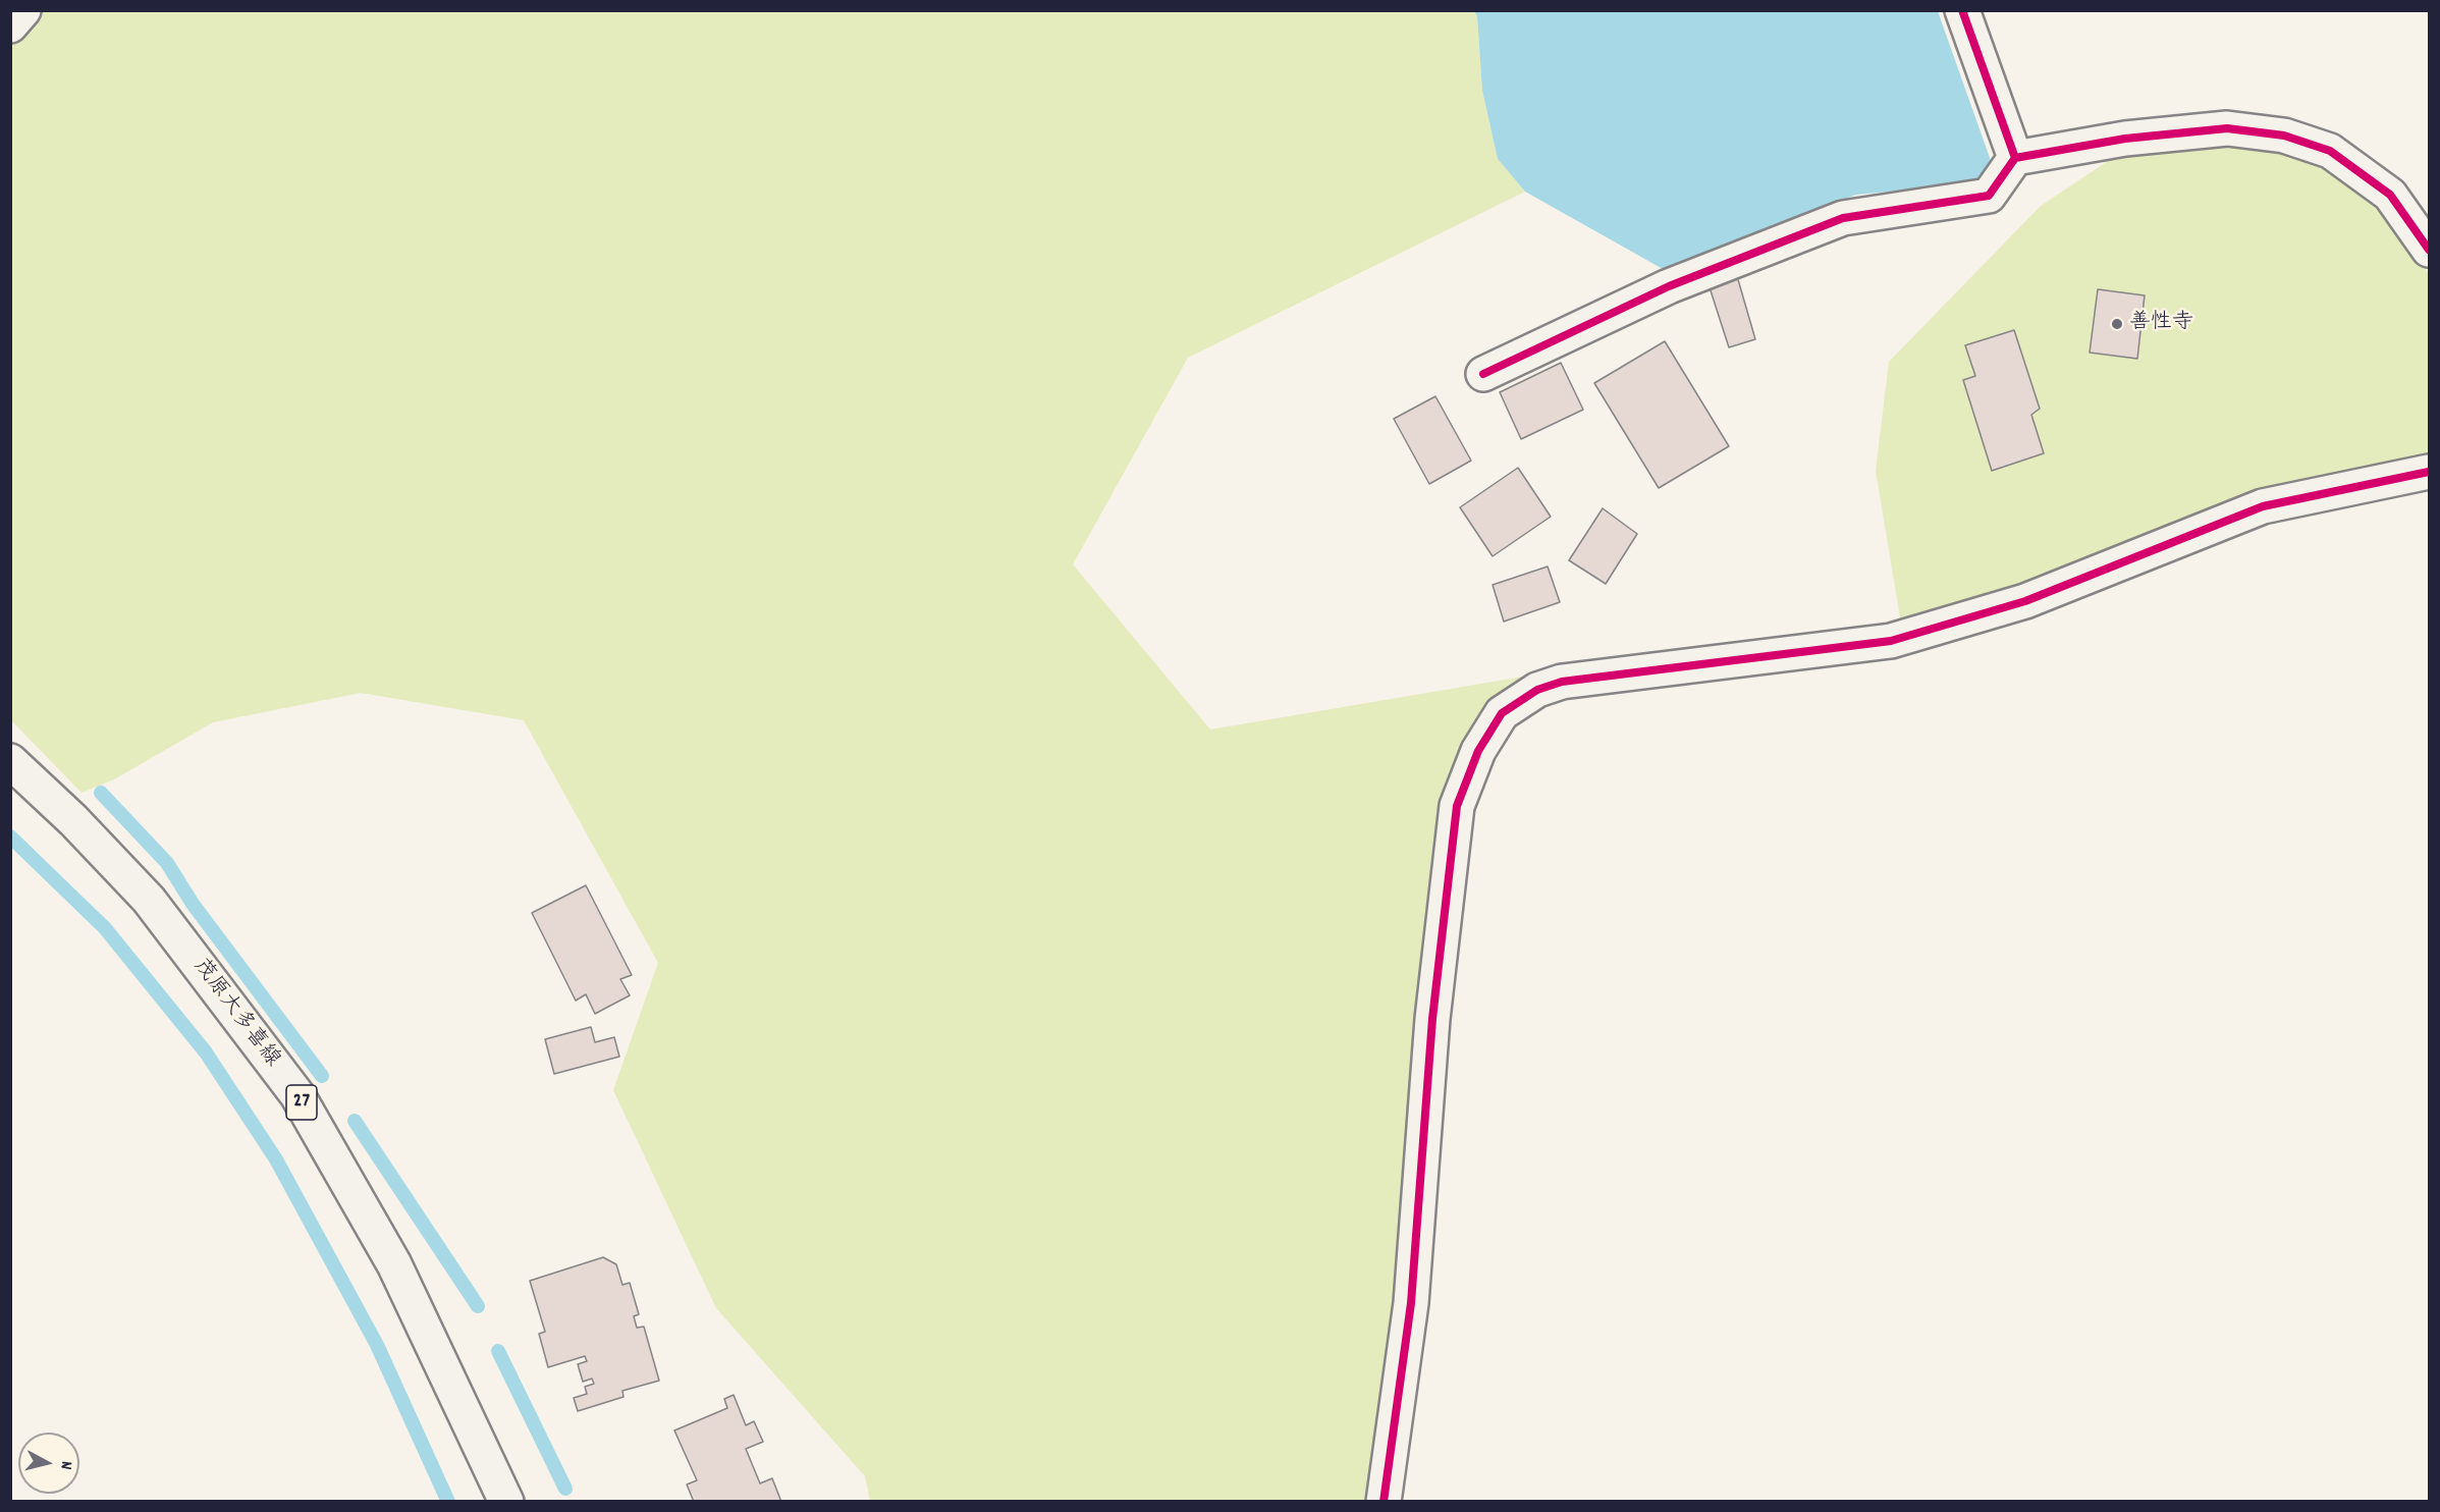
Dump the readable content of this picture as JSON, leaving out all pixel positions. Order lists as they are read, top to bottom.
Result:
{
  "streets": {
    "main road": ["茂原大多喜線", "27"]
  },
  "places": ["善性寺"],
  "north": "right"
}
